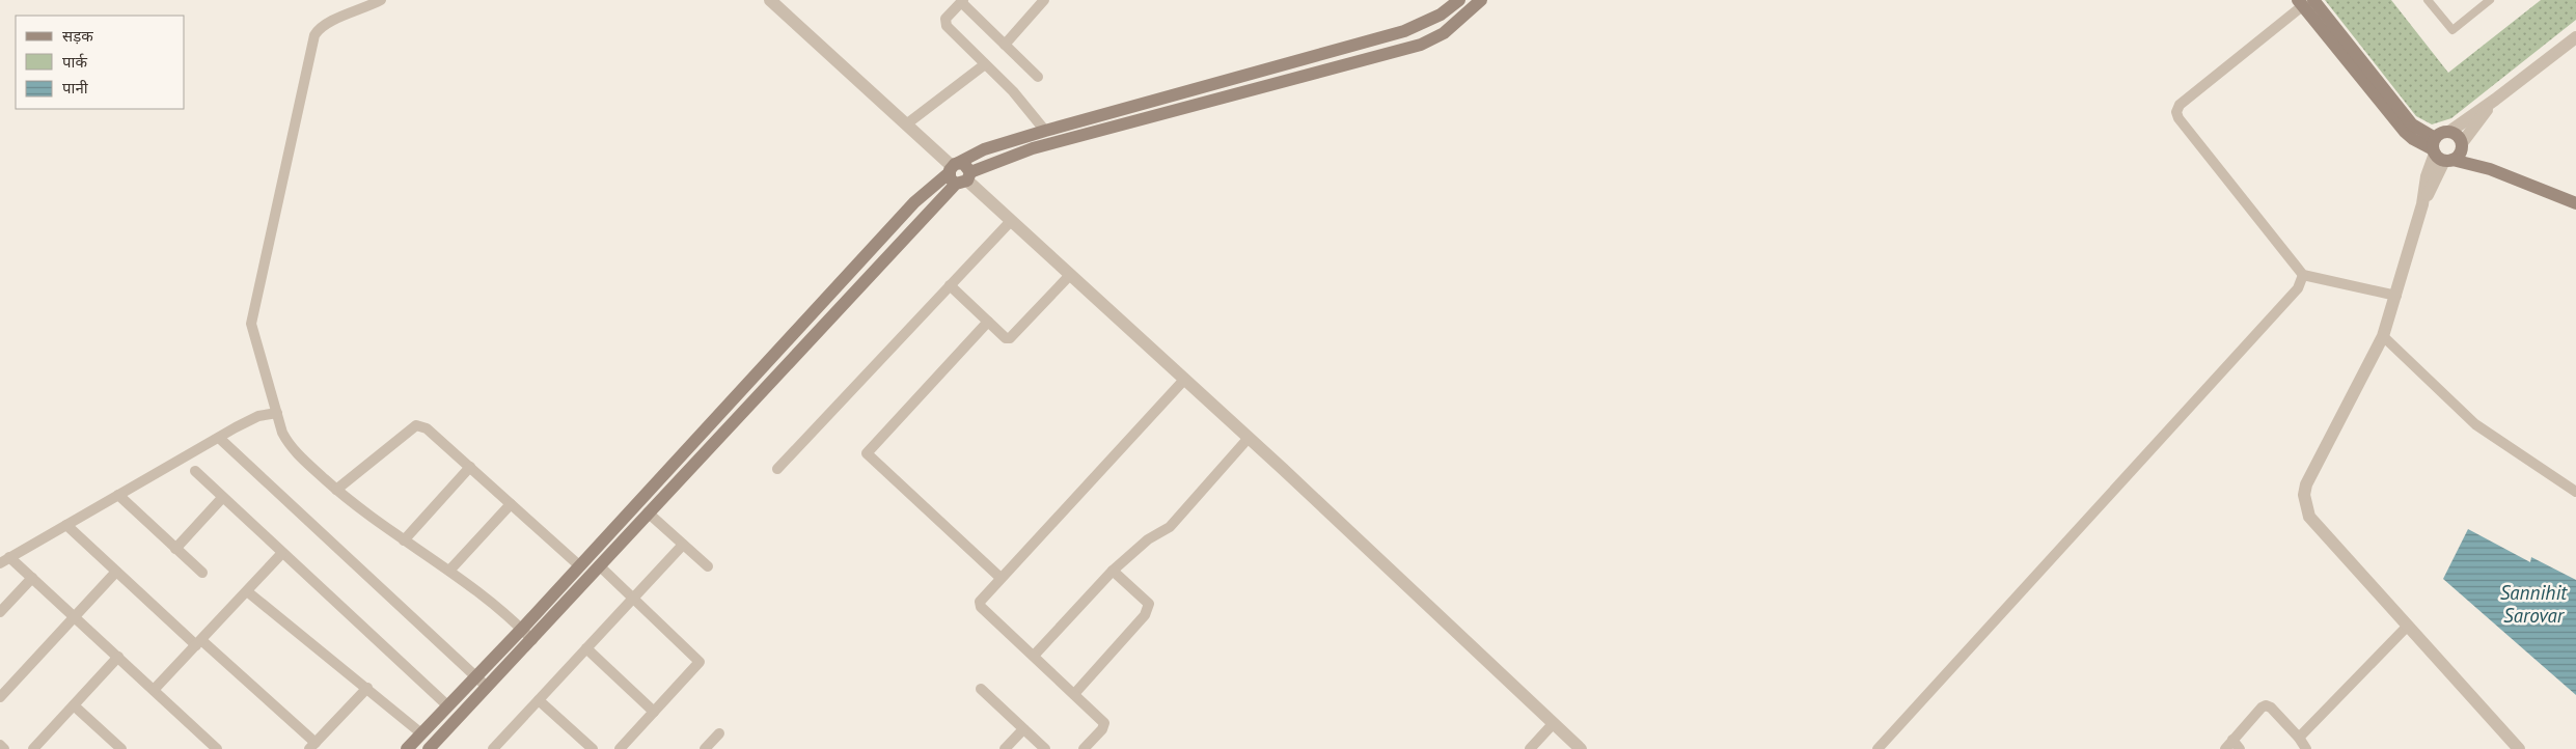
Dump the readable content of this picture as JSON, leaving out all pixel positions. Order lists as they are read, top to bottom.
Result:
{
  "water": ["Sannihit Sarovar"],
  "legend": ["सड़क", "पार्क", "पानी"]
}
